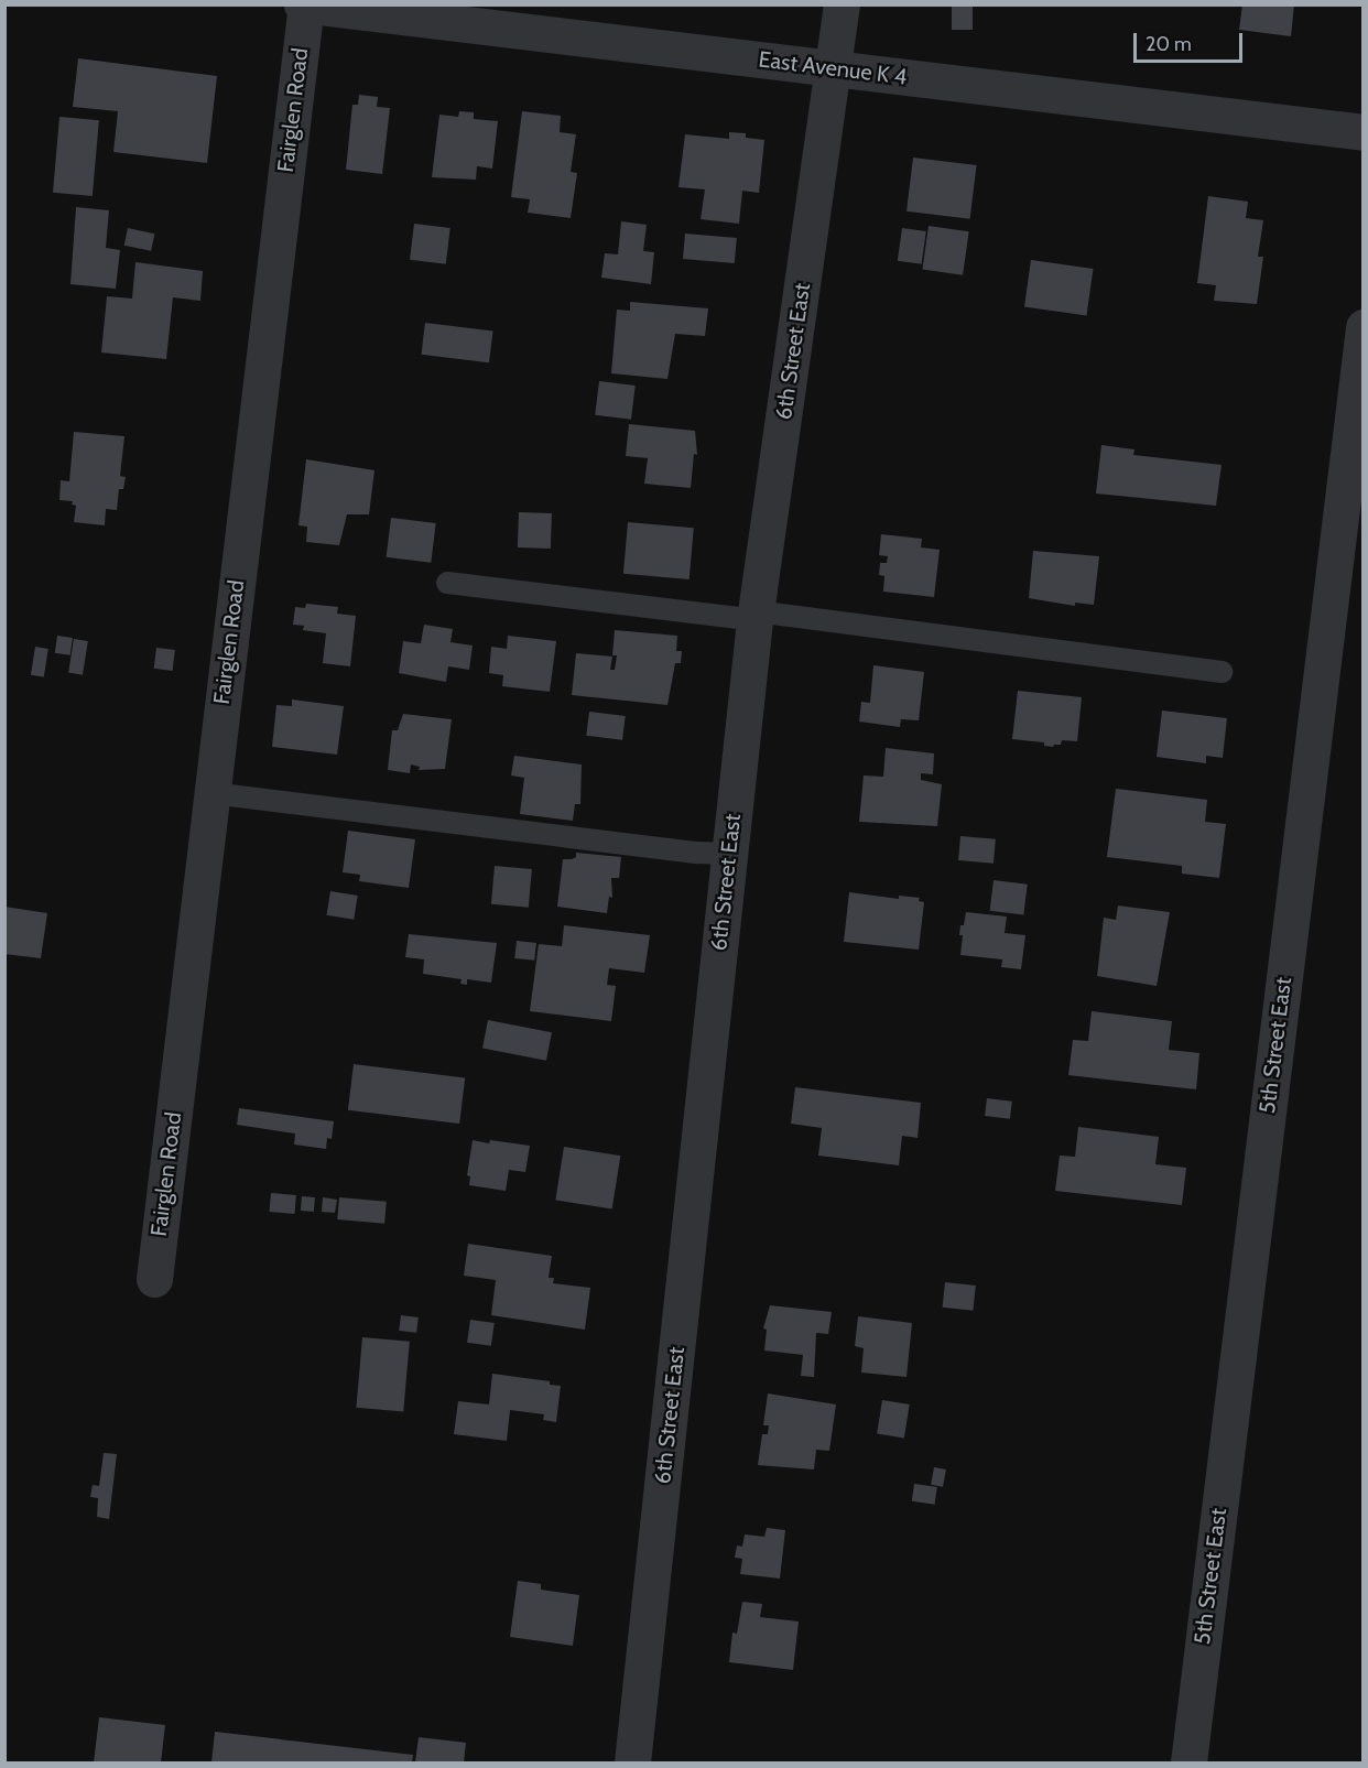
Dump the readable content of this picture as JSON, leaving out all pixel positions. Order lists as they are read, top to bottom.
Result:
{
  "streets": {
    "street": [
      "East Avenue K 4",
      "Fairglen Road",
      "6th Street East",
      "5th Street East"
    ]
  },
  "crossings": [
    ["East Avenue K 4", "Fairglen Road"],
    ["East Avenue K 4", "6th Street East"]
  ],
  "scale_bar": "20 m"
}
